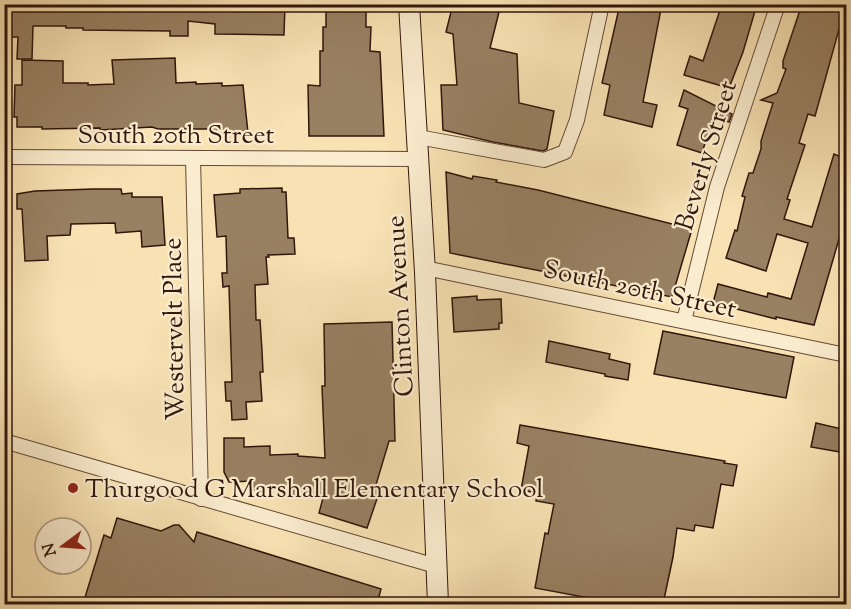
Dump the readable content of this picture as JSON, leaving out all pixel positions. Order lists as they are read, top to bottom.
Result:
{
  "streets": {
    "main road": ["Clinton Avenue"],
    "street": ["South 20th Street", "Beverly Street", "Westervelt Place"]
  },
  "crossings": [
    ["South 20th Street", "Beverly Street"],
    ["South 20th Street", "Clinton Avenue"],
    ["South 20th Street", "Westervelt Place"]
  ],
  "places": ["Thurgood G Marshall Elementary School"],
  "north": "left"
}
